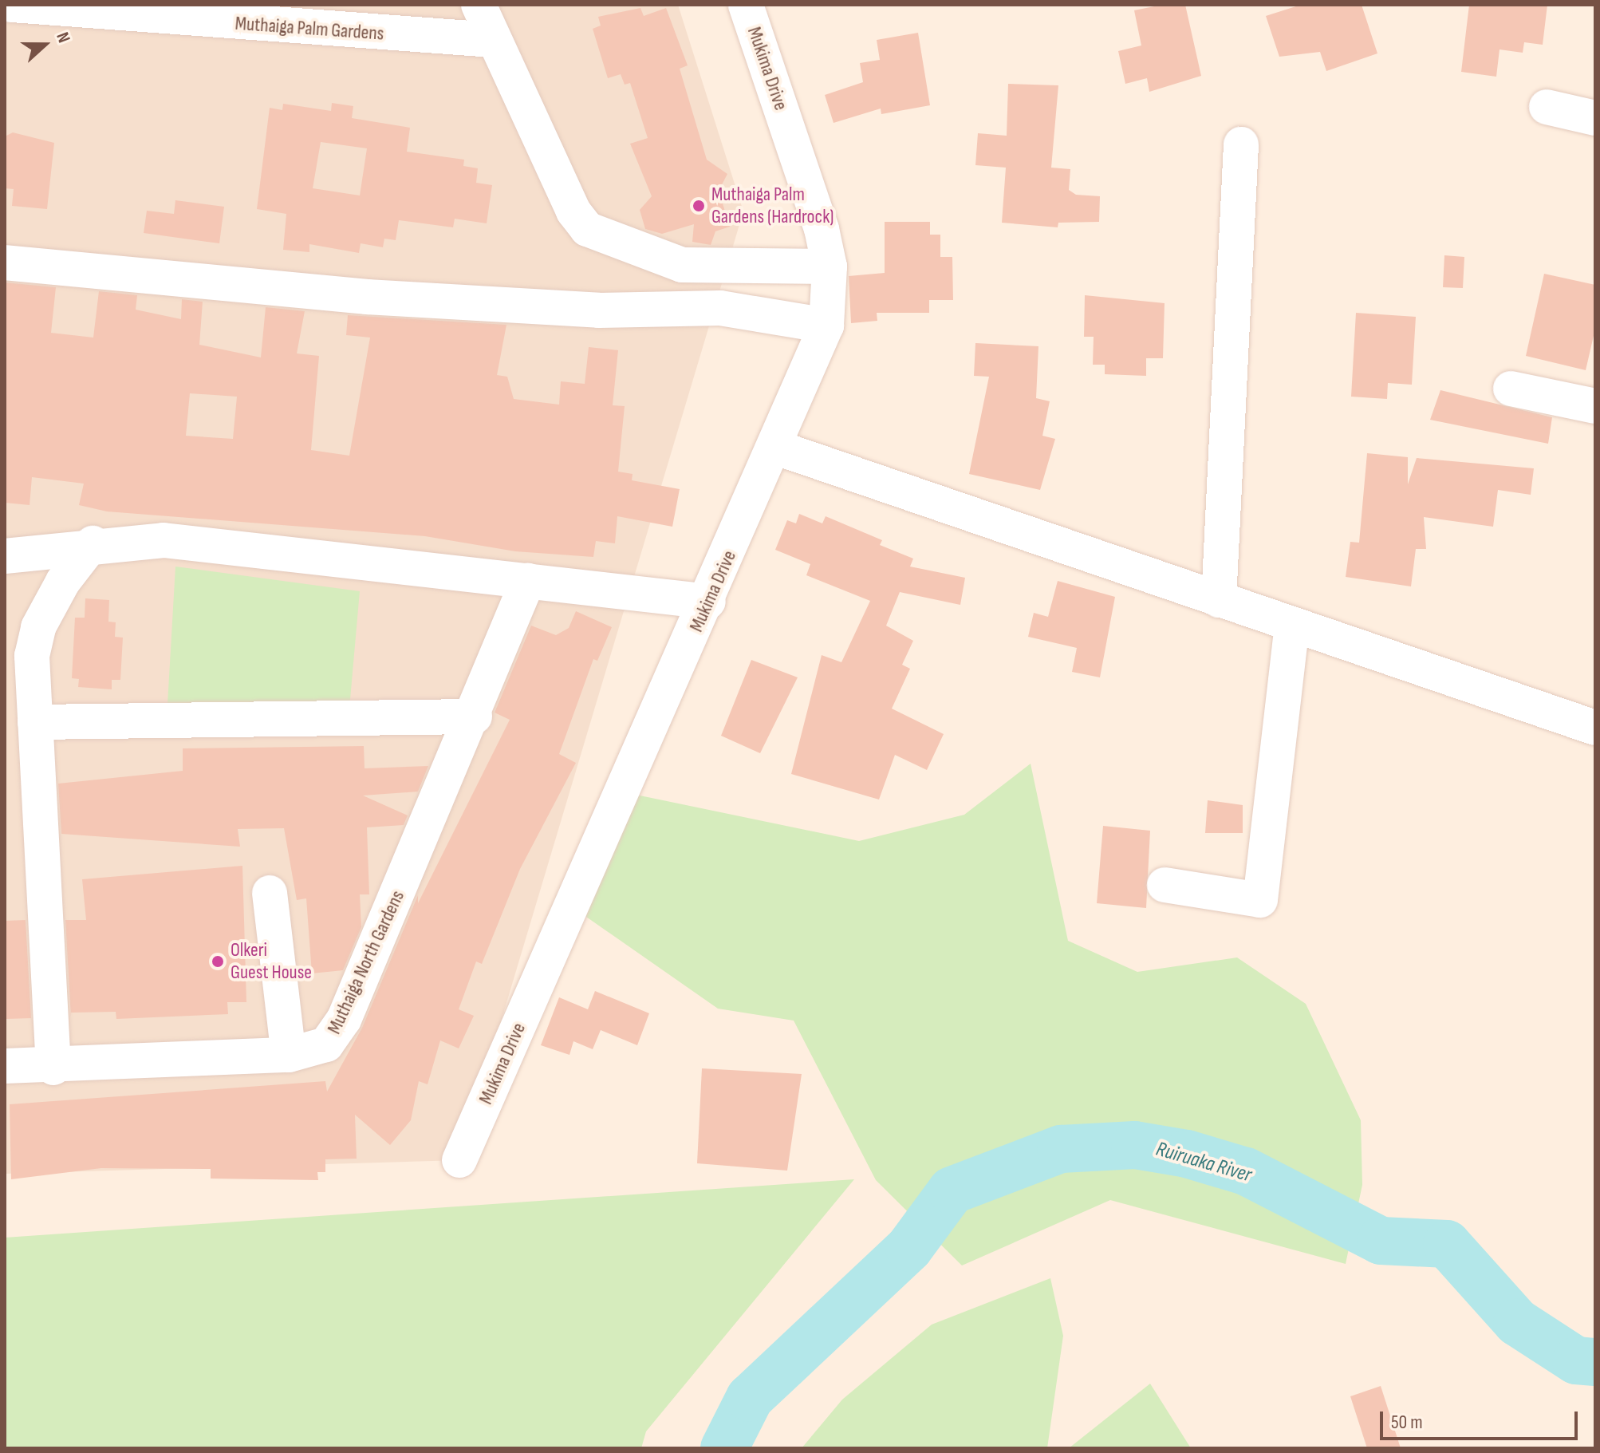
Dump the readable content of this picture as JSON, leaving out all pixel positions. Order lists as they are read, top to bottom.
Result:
{
  "streets": {
    "street": ["Muthaiga Palm Gardens", "Mukima Drive", "Muthaiga North Gardens"]
  },
  "water": ["Ruiruaka River"],
  "places": ["Muthaiga Palm Gardens (Hardrock)", "Olkeri Guest House"],
  "scale_bar": "50 m",
  "north": "right"
}
